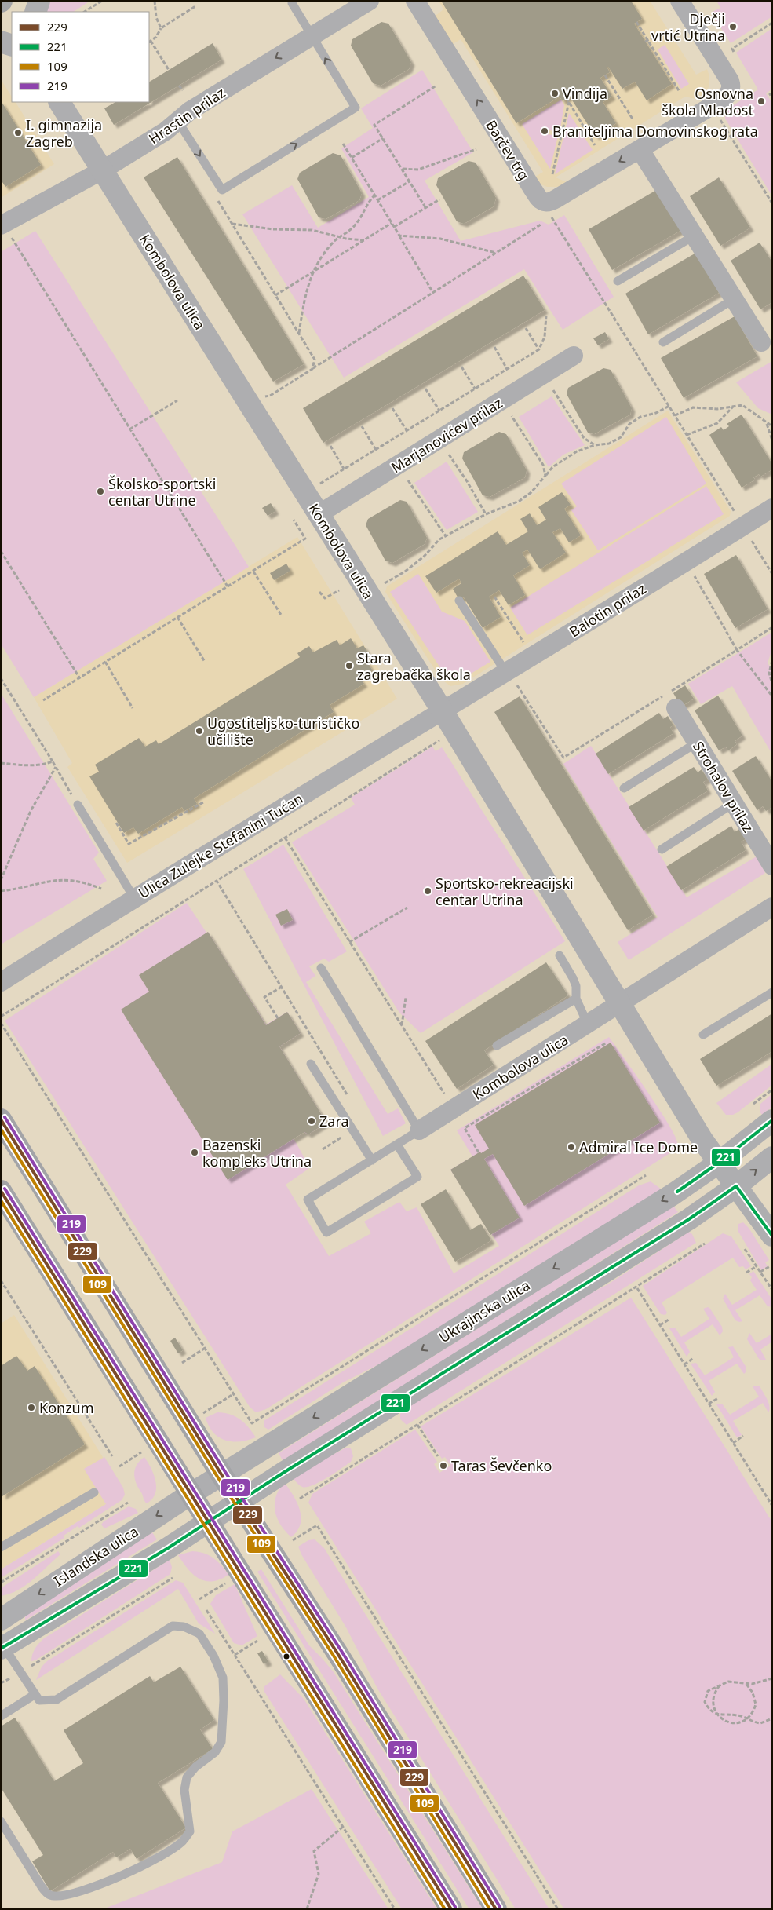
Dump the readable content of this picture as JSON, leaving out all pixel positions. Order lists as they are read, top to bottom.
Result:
{
  "streets": {
    "street": [
      "Hrastin prilaz",
      "Barčev trg",
      "Kombolova ulica",
      "Marjanovićev prilaz",
      "Balotin prilaz",
      "Strohalov prilaz",
      "Ulica Zulejke Stefanini Tućan",
      "Ukrajinska ulica",
      "Islandska ulica"
    ]
  },
  "crossings": [
    ["Hrastin prilaz", "Kombolova ulica"],
    ["Kombolova ulica", "Marjanovićev prilaz"],
    ["Kombolova ulica", "Balotin prilaz"],
    ["Kombolova ulica", "Ulica Zulejke Stefanini Tućan"],
    ["Kombolova ulica", "Ukrajinska ulica"],
    ["Balotin prilaz", "Ulica Zulejke Stefanini Tućan"],
    ["Ukrajinska ulica", "Islandska ulica"]
  ],
  "one_way": ["Hrastin prilaz"],
  "places": [
    "Dječji vrtić Utrina",
    "Vindija",
    "Osnovna škola Mladost",
    "Braniteljima Domovinskog rata",
    "I. gimnazija Zagreb",
    "Školsko-sportski centar Utrine",
    "Stara zagrebačka škola",
    "Ugostiteljsko-turističko učilište",
    "Sportsko-rekreacijski centar Utrina",
    "Zara",
    "Admiral Ice Dome",
    "Bazenski kompleks Utrina",
    "Konzum",
    "Taras Ševčenko"
  ],
  "lines": [
    "transit line 219",
    "transit line 229",
    "transit line 221",
    "transit line 109"
  ],
  "legend": [
    "229",
    "221",
    "109",
    "219"
  ]
}
